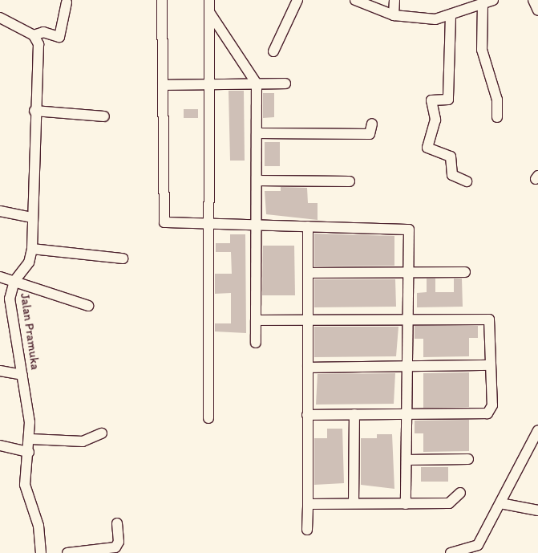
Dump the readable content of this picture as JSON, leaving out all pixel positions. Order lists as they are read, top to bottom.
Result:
{
  "streets": {
    "street": ["Jalan Pramuka"]
  }
}
